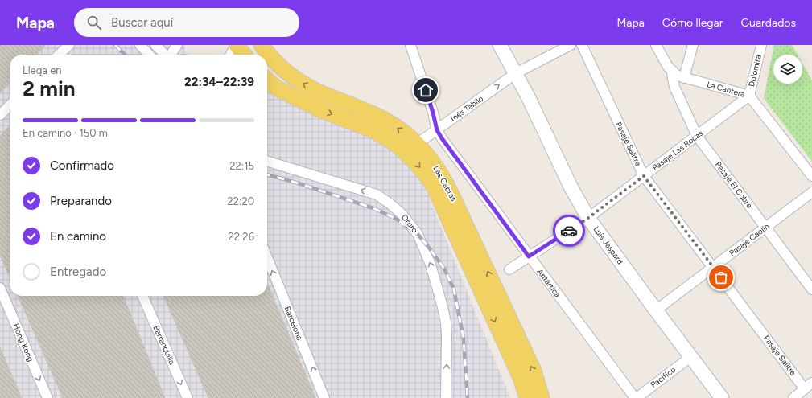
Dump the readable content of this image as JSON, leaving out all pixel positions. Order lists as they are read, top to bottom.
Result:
{
  "streets": {
    "main road": ["Las Cabras"],
    "street": [
      "Dolomita",
      "La Cantera",
      "Inés Tabilo",
      "Pasaje Salitre",
      "Pasaje Las Rocas",
      "Pasaje El Cobre",
      "Oruro",
      "Pasaje Caolín",
      "Luis Jaspard",
      "Antártica",
      "Barcelona",
      "Hong Kong",
      "Barranquilla",
      "Pacífico"
    ]
  },
  "crossings": [
    ["Dolomita", "La Cantera"],
    ["Dolomita", "Pasaje Las Rocas"],
    ["La Cantera", "Pasaje Las Rocas"],
    ["La Cantera", "Pasaje El Cobre"],
    ["Inés Tabilo", "Las Cabras"],
    ["Inés Tabilo", "Luis Jaspard"],
    ["Inés Tabilo", "Antártica"],
    ["Pasaje Salitre", "Pasaje Las Rocas"],
    ["Pasaje Salitre", "Pasaje Caolín"],
    ["Pasaje Las Rocas", "Pasaje El Cobre"],
    ["Pasaje Las Rocas", "Luis Jaspard"],
    ["Pasaje Las Rocas", "Antártica"],
    ["Pasaje El Cobre", "Pasaje Caolín"],
    ["Pasaje Caolín", "Luis Jaspard"],
    ["Luis Jaspard", "Pacífico"],
    ["Antártica", "Pacífico"]
  ],
  "one_way": [
    "Inés Tabilo",
    "Oruro",
    "Barcelona",
    "Hong Kong",
    "Barranquilla"
  ],
  "page": {
    "header": "Mapa",
    "search": "Buscar aquí",
    "nav": ["Mapa", "Cómo llegar", "Guardados"],
    "heading": ["2 min", "Llega en", "22:34–22:39"],
    "bar": "En camino · 150 m",
    "list": [
      ["Confirmado", "22:15"],
      ["Preparando", "22:20"],
      ["En camino", "22:26"],
      "Entregado"
    ]
  }
}
